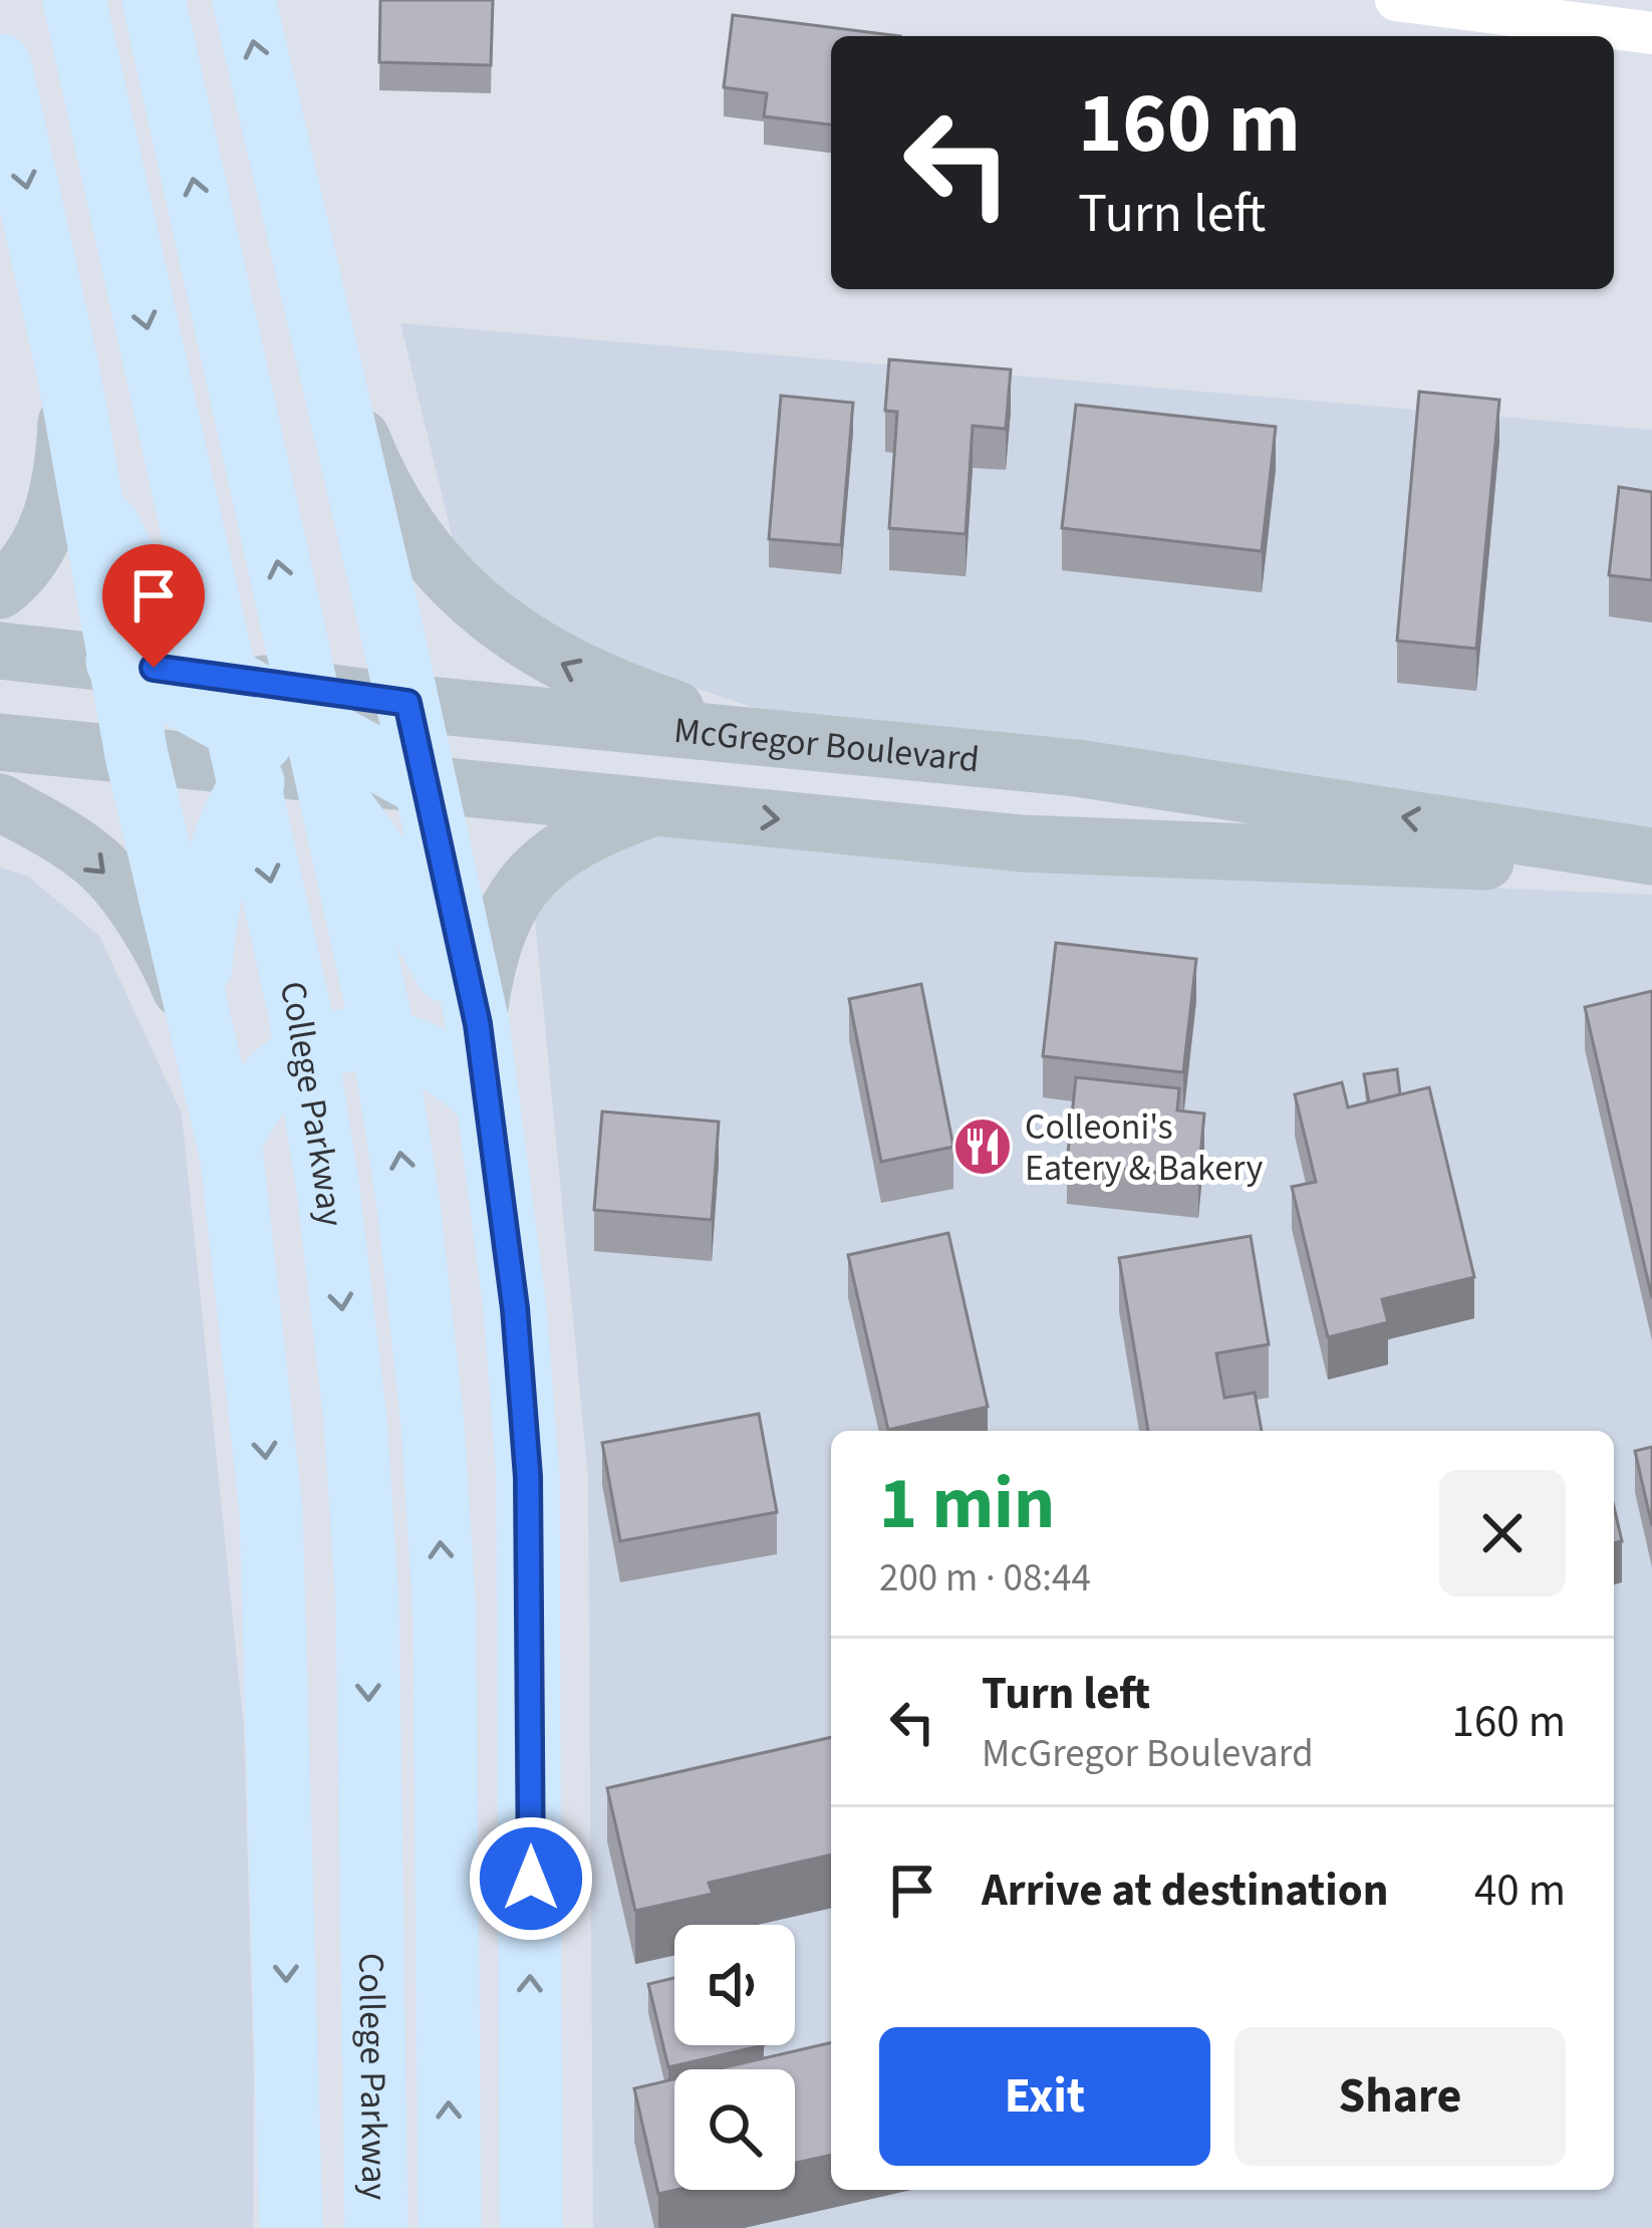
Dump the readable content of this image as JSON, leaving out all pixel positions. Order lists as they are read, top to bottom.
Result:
{
  "streets": {
    "main road": ["McGregor Boulevard", "College Parkway"]
  },
  "places": {
    "restaurant": ["Colleoni's Eatery & Bakery"]
  },
  "page": {
    "turn": ["160 m", "Turn left"],
    "heading": ["1 min", "200 m · 08:44"],
    "list": [
      {
        "name": "Turn left",
        "note": "McGregor Boulevard",
        "value": "160 m"
      },
      {
        "name": "Arrive at destination",
        "value": "40 m"
      }
    ],
    "buttons": ["Exit", "Share"]
  }
}
